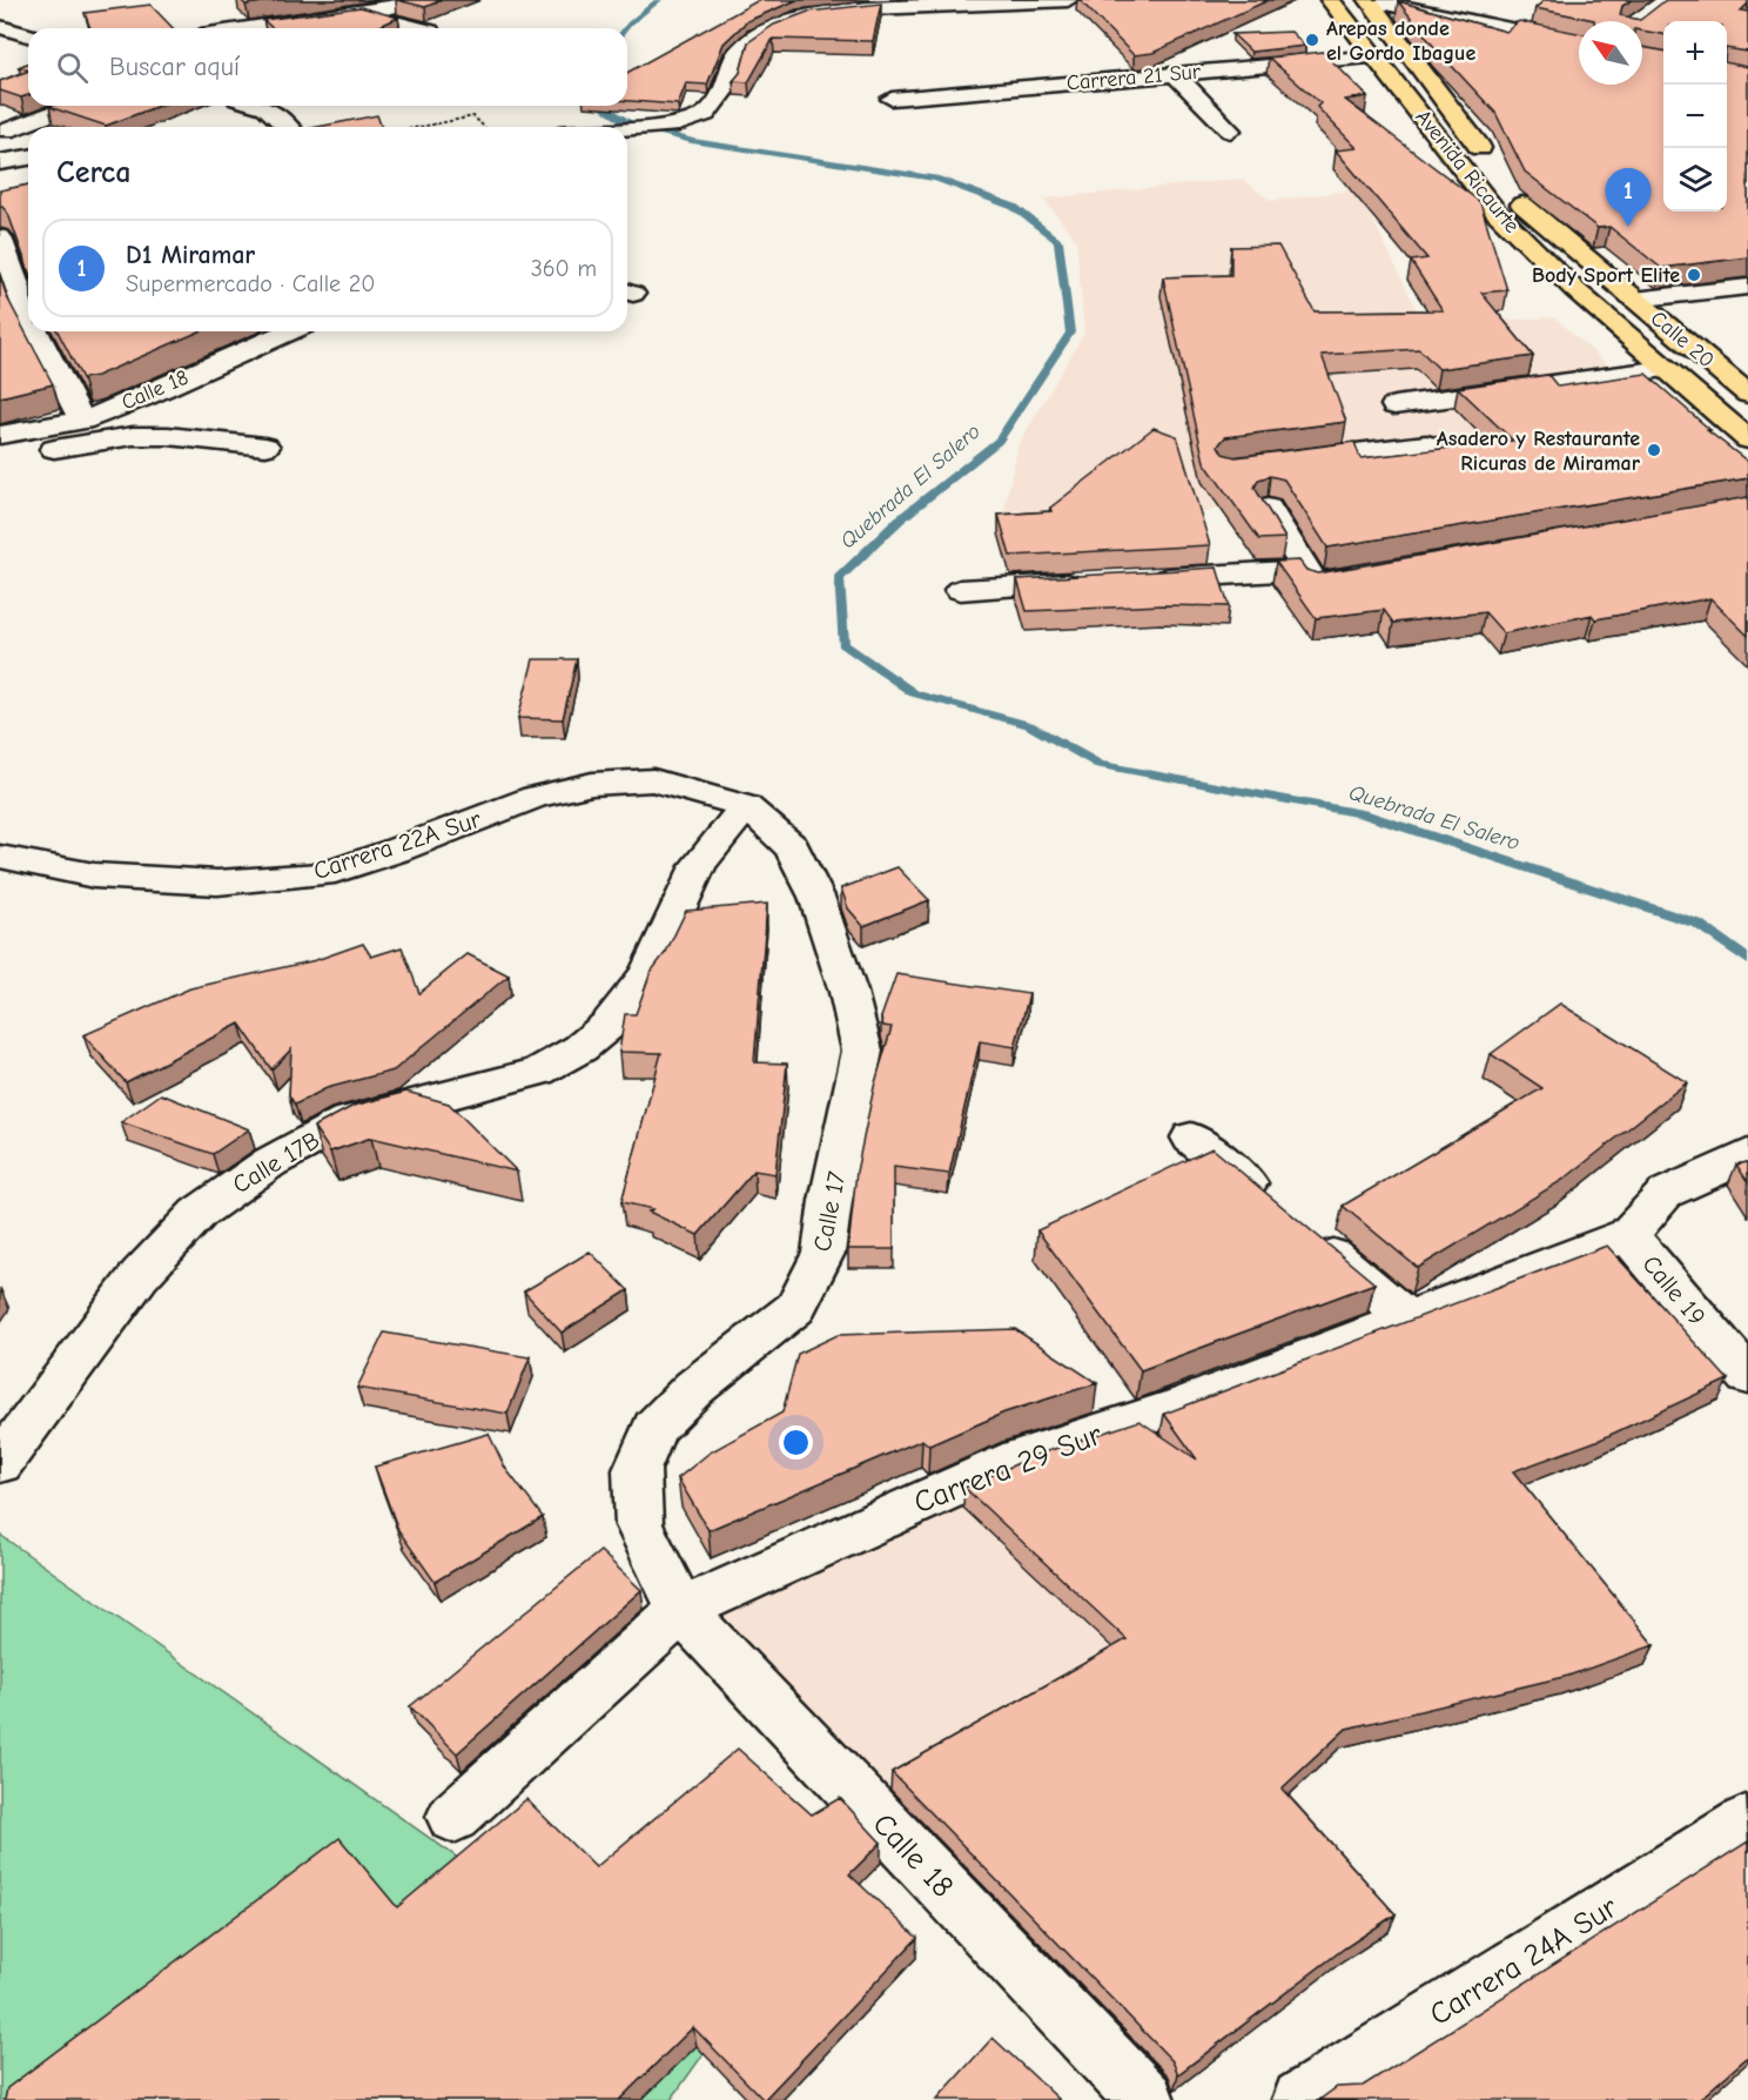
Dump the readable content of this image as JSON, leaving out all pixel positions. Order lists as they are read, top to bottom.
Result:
{
  "streets": {
    "main road": ["Avenida Ricaurte", "Calle 20"],
    "street": [
      "Carrera 21 Sur",
      "Calle 18",
      "Carrera 22A Sur",
      "Calle 17B",
      "Calle 17",
      "Calle 19",
      "Carrera 29 Sur",
      "Carrera 24A Sur"
    ]
  },
  "crossings": [
    ["Carrera 21 Sur", "Avenida Ricaurte"],
    ["Calle 18", "Calle 17"],
    ["Calle 18", "Carrera 29 Sur"],
    ["Carrera 22A Sur", "Calle 17B"],
    ["Carrera 22A Sur", "Calle 17"],
    ["Calle 17B", "Calle 17"],
    ["Calle 17", "Carrera 29 Sur"],
    ["Calle 19", "Carrera 29 Sur"]
  ],
  "water": ["Quebrada El Salero"],
  "places": ["Arepas donde el Gordo Ibague", "Body Sport Elite", "Asadero y Restaurante Ricuras de Miramar"],
  "north": "top left",
  "page": {
    "map_buttons": ["+", "−"],
    "search": "Buscar aquí",
    "heading": "Cerca",
    "pins": "1",
    "list": [
      {
        "mark": "1",
        "name": "D1 Miramar",
        "note": "Supermercado · Calle 20",
        "value": "360 m"
      }
    ]
  }
}
